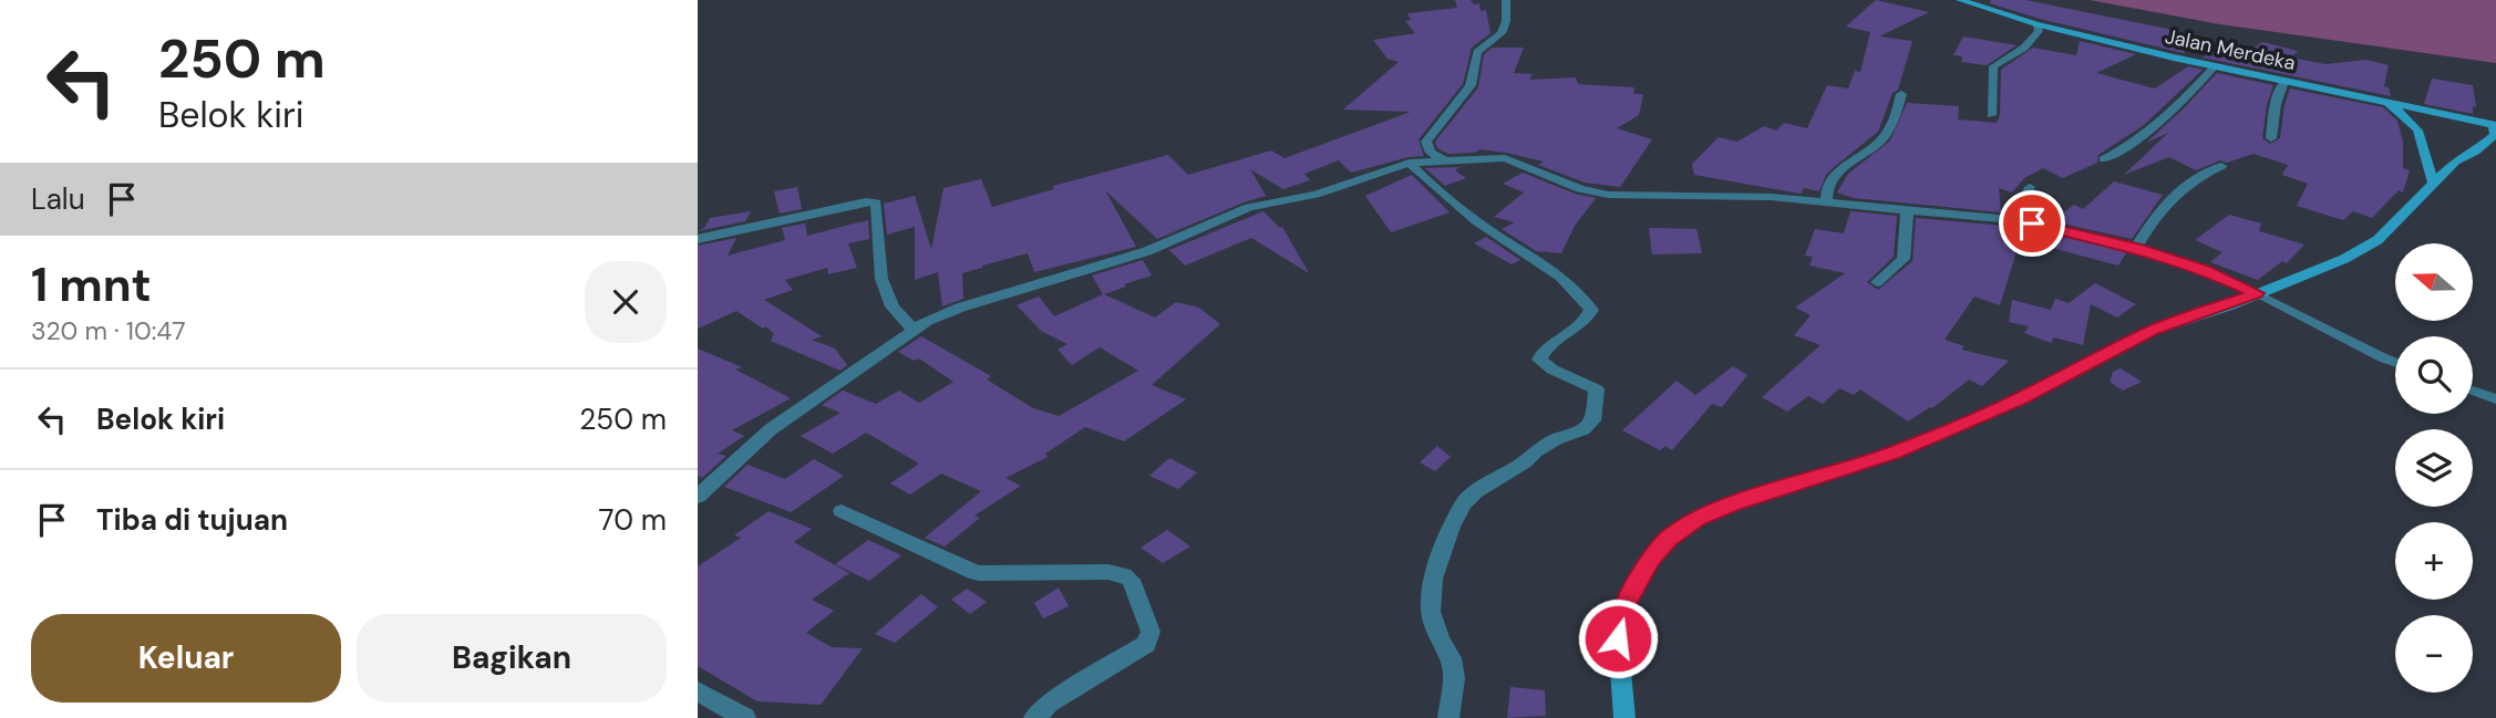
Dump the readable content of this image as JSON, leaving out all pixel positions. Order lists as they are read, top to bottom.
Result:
{
  "streets": {
    "street": ["Jalan Merdeka"]
  },
  "north": "left",
  "page": {
    "turn": ["250 m", "Belok kiri"],
    "then": "Lalu",
    "heading": ["1 mnt", "320 m · 10:47"],
    "map_buttons": ["+", "−"],
    "list": [
      {
        "name": "Belok kiri",
        "value": "250 m"
      },
      {
        "name": "Tiba di tujuan",
        "value": "70 m"
      }
    ],
    "buttons": ["Keluar", "Bagikan"]
  }
}
